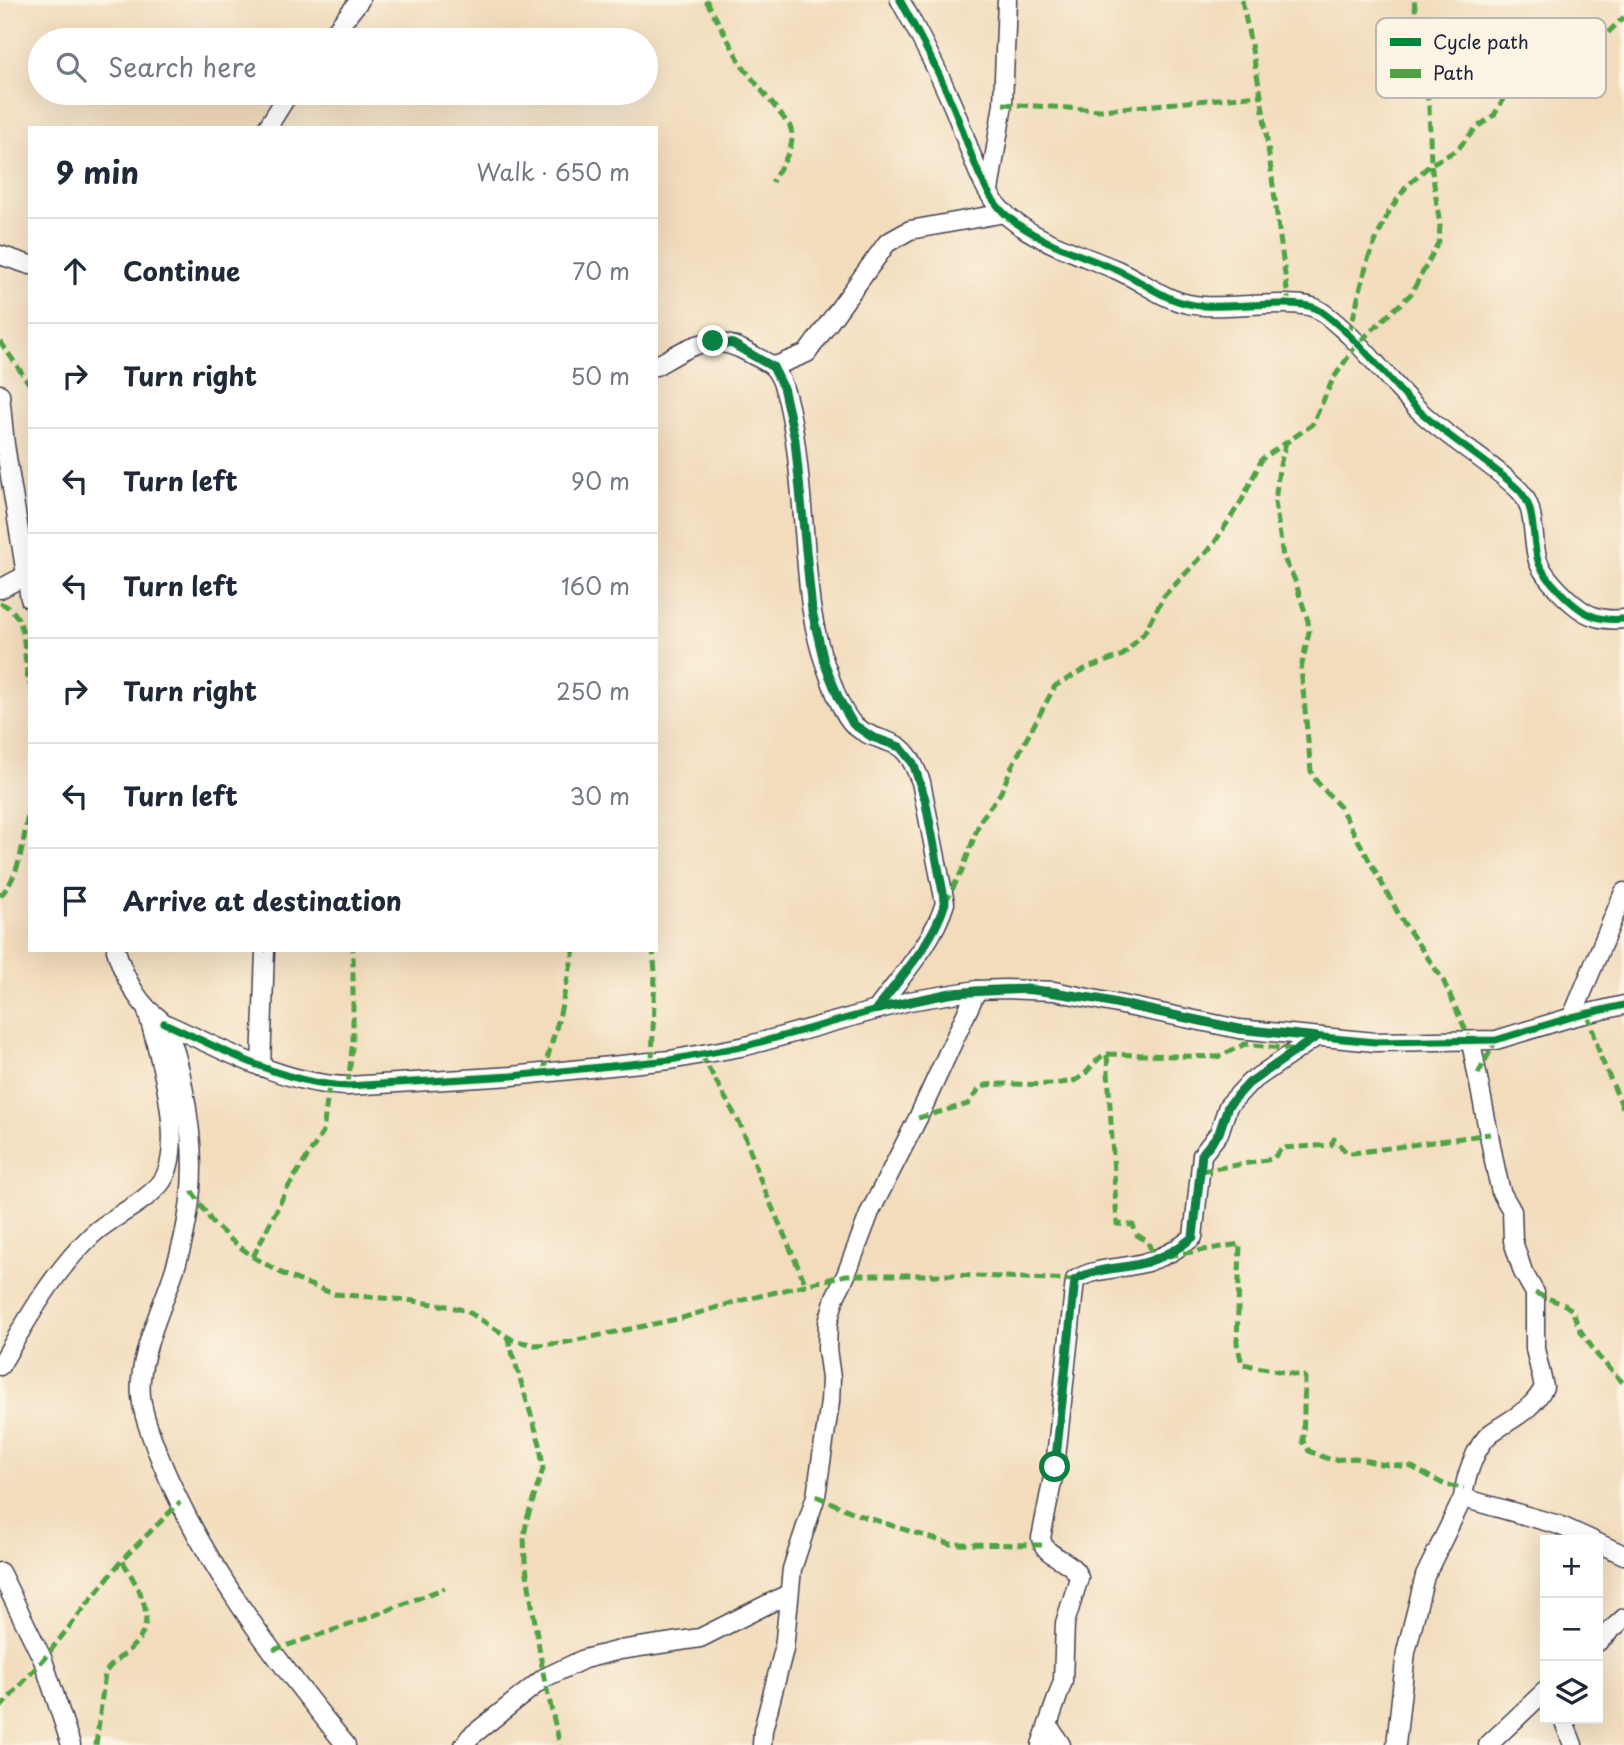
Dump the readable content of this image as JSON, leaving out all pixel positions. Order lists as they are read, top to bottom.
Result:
{
  "legend": ["Cycle path", "Path"],
  "page": {
    "search": "Search here",
    "heading": ["9 min", "Walk · 650 m"],
    "list": [
      ["Continue", "70 m"],
      ["Turn right", "50 m"],
      ["Turn left", "90 m"],
      ["Turn left", "160 m"],
      ["Turn right", "250 m"],
      ["Turn left", "30 m"],
      "Arrive at destination"
    ],
    "map_buttons": ["+", "−"]
  }
}
